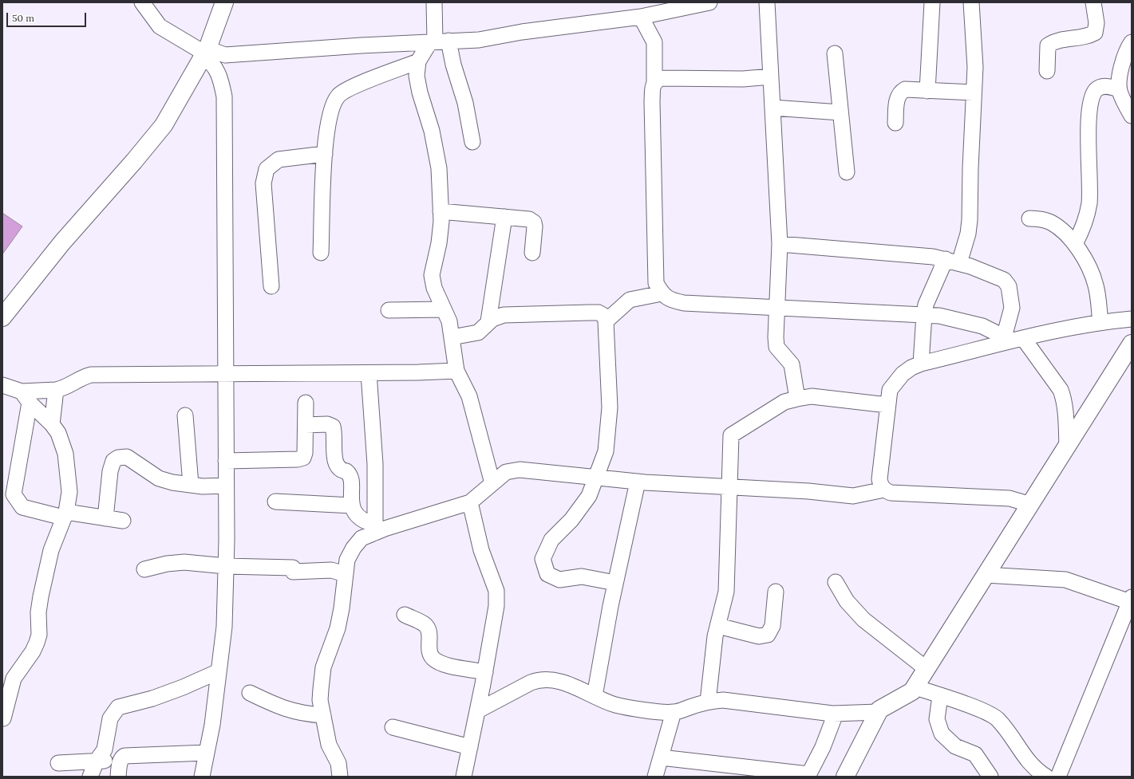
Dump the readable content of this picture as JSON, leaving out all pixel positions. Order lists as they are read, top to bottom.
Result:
{
  "scale_bar": "50 m"
}
